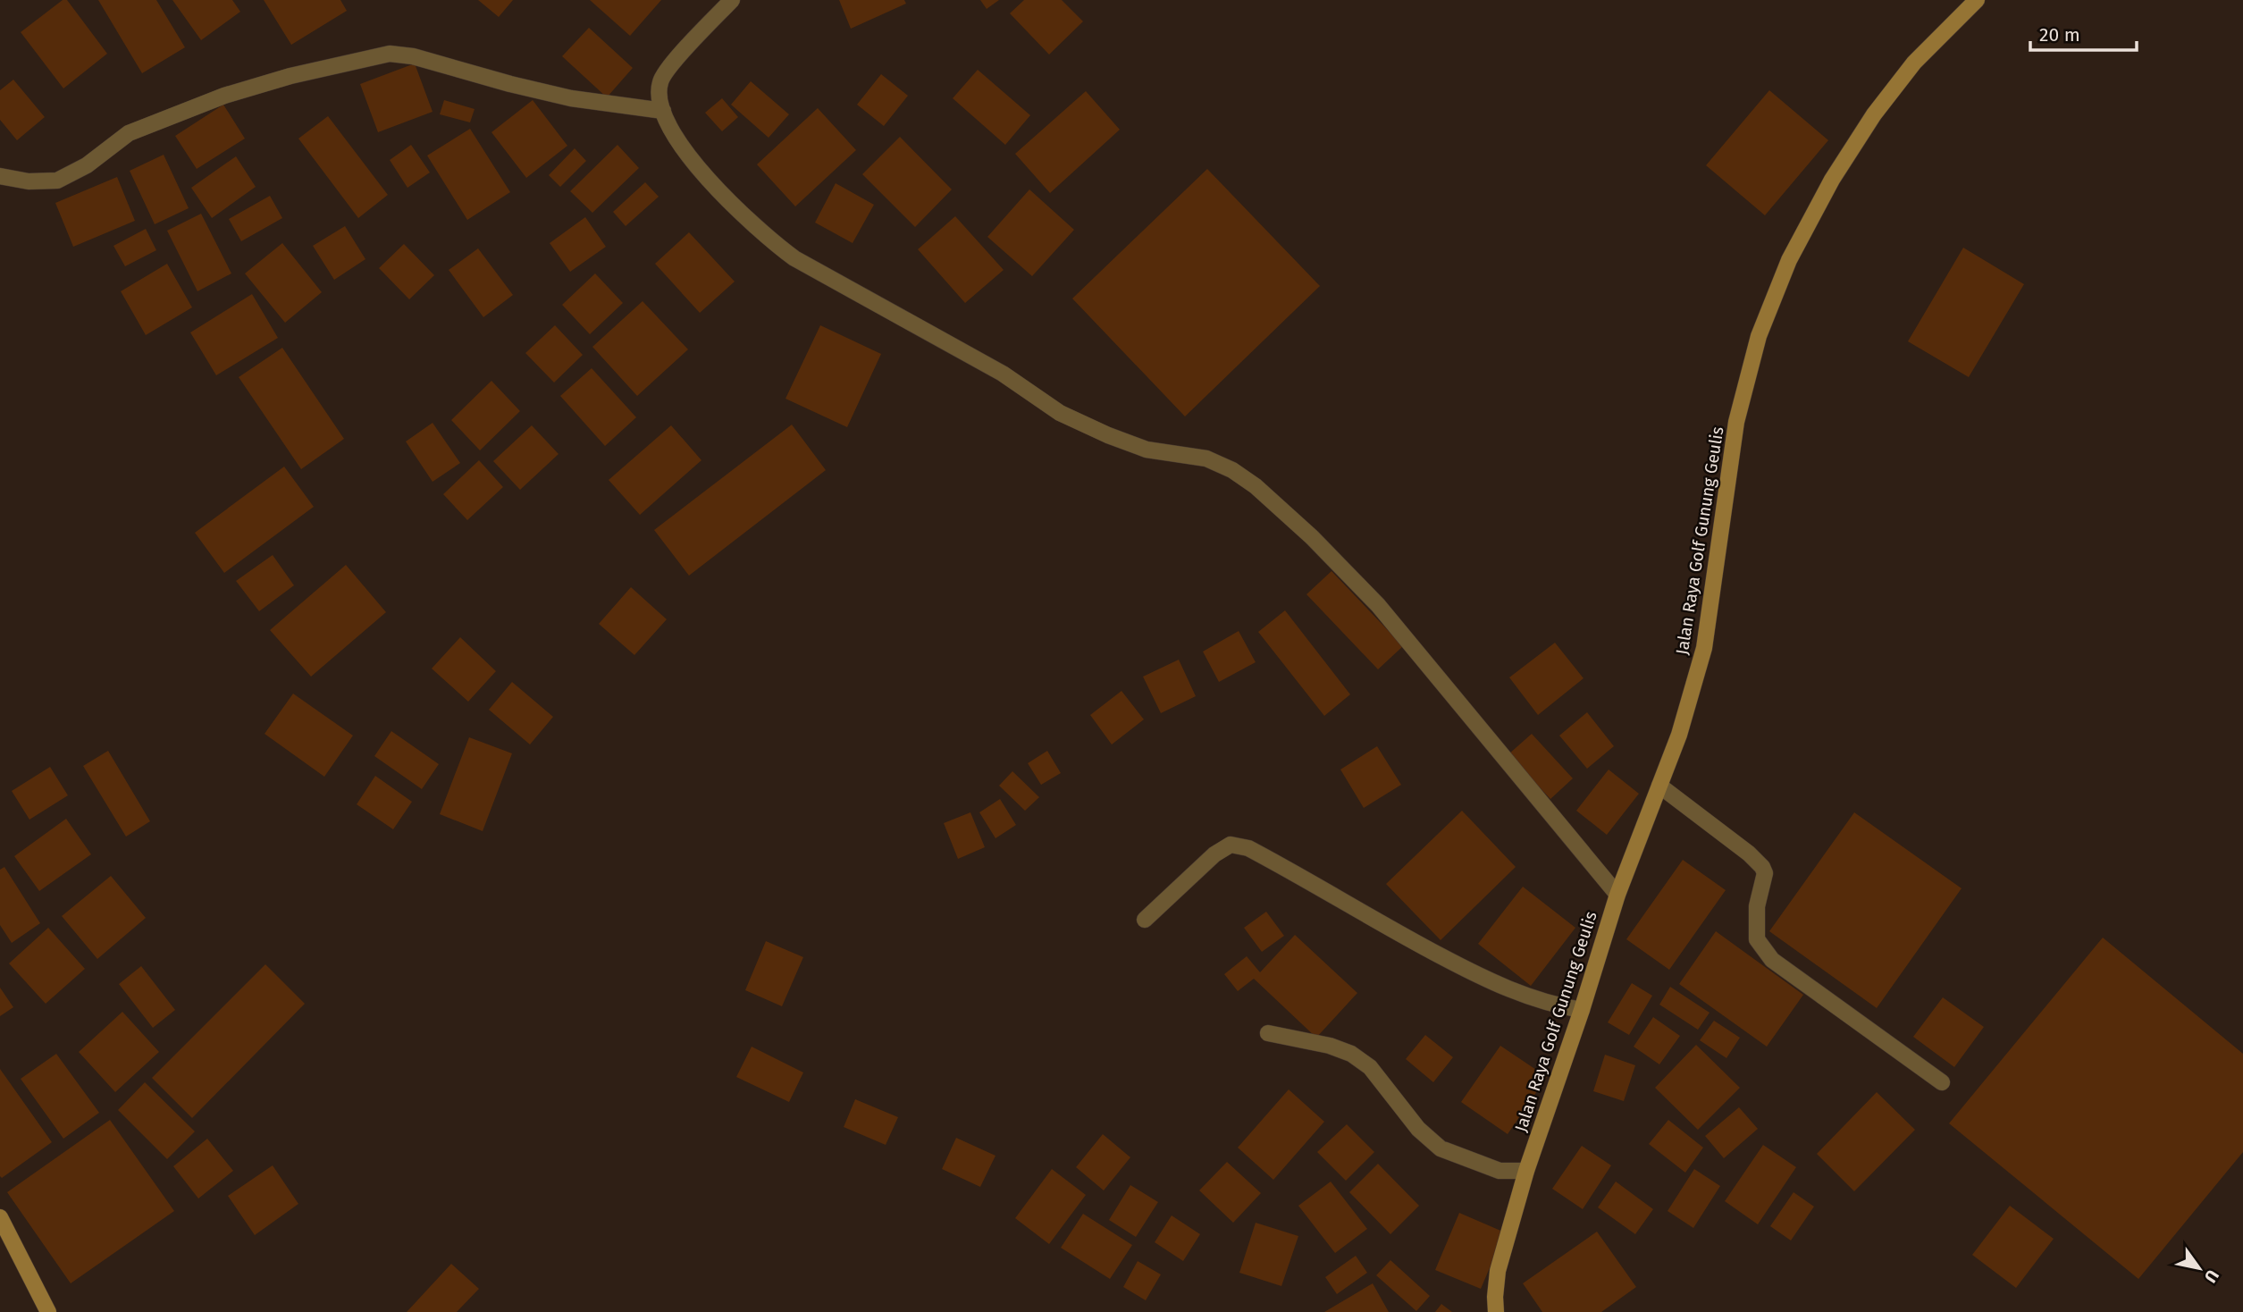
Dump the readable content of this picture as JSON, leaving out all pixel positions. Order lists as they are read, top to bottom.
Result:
{
  "streets": {
    "main road": ["Jalan Raya Golf Gunung Geulis"]
  },
  "scale_bar": "20 m",
  "north": "bottom right"
}
